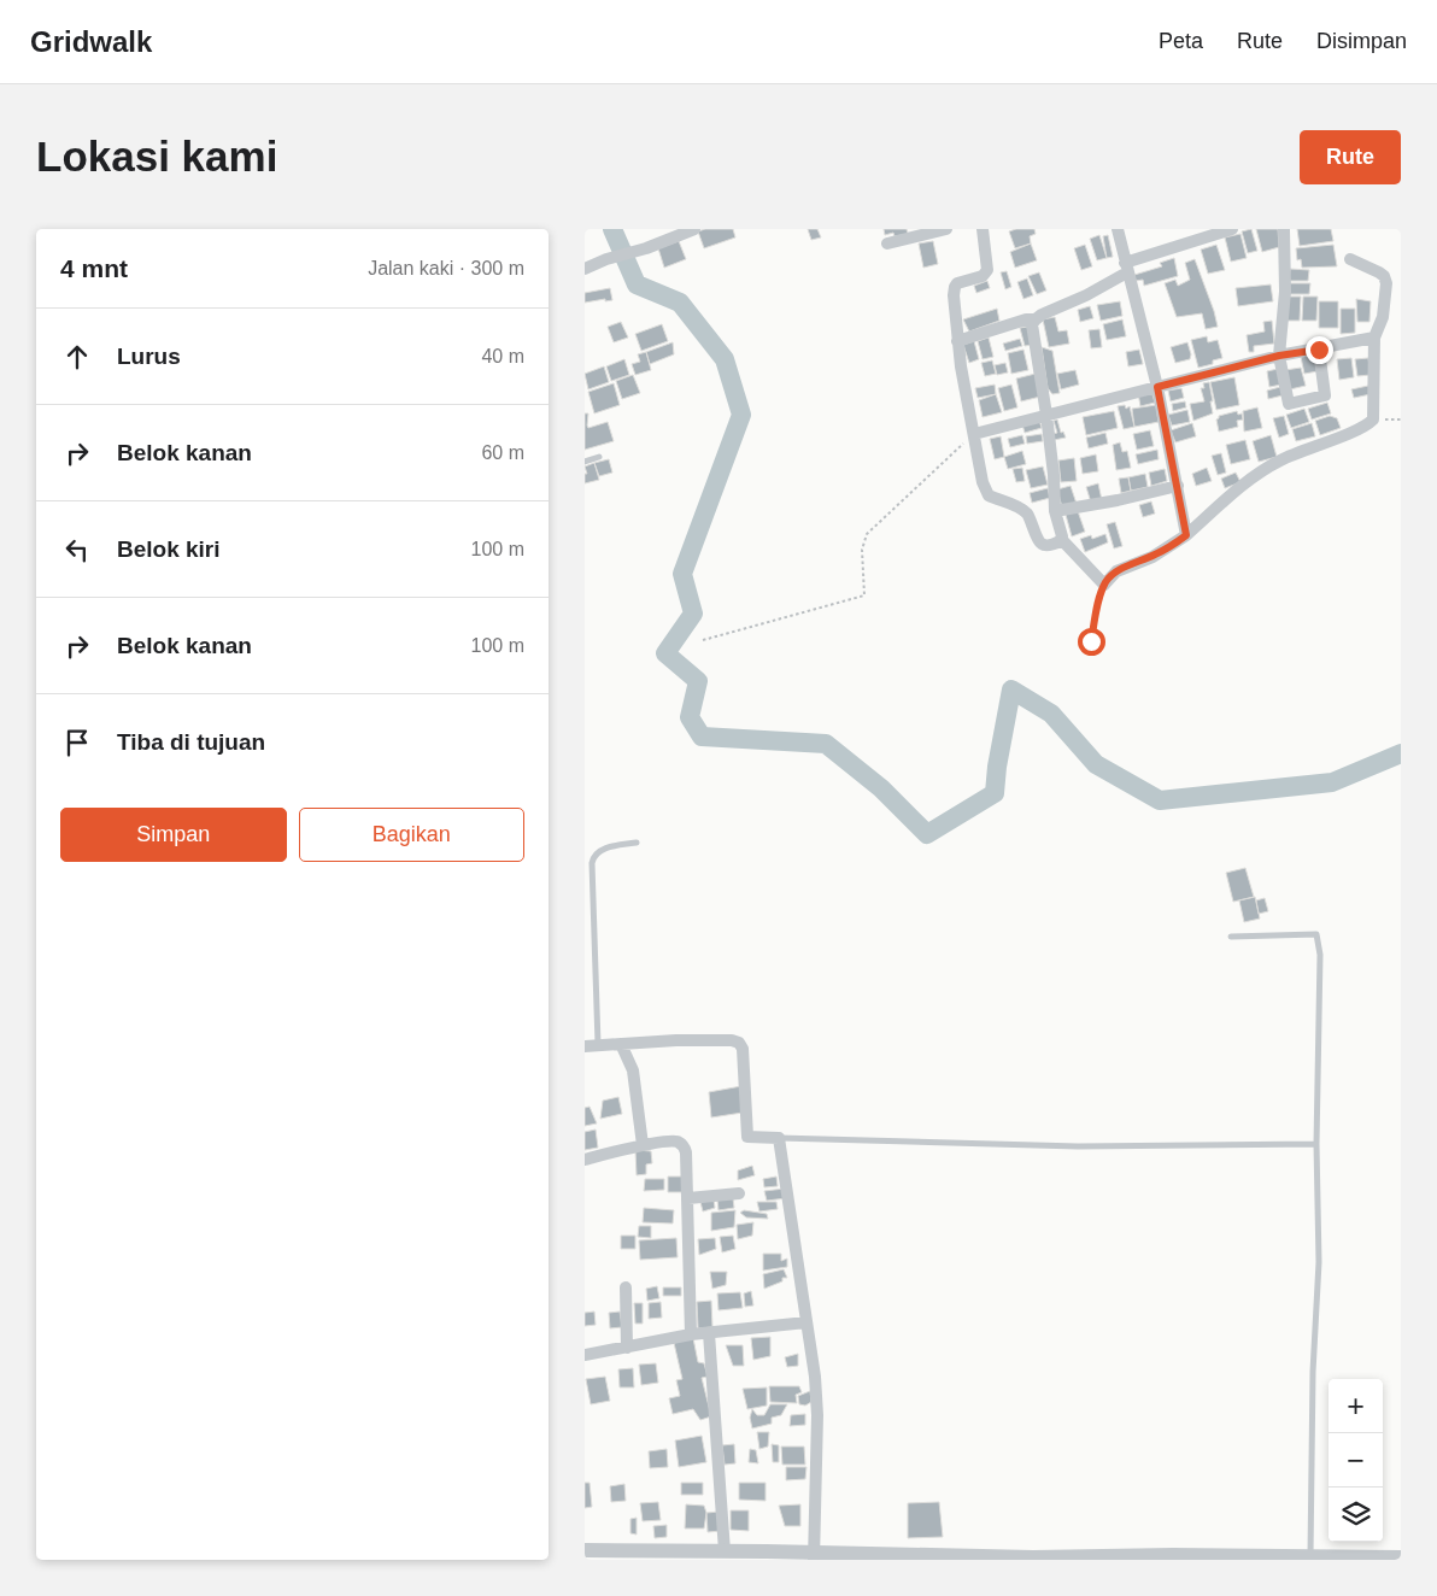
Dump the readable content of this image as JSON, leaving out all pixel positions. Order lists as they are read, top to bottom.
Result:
{
  "page": {
    "header": "Gridwalk",
    "nav": ["Peta", "Rute", "Disimpan"],
    "buttons": [
      "Rute",
      ["Simpan", "Bagikan"]
    ],
    "title": "Lokasi kami",
    "heading": ["4 mnt", "Jalan kaki · 300 m"],
    "list": [
      ["Lurus", "40 m"],
      ["Belok kanan", "60 m"],
      ["Belok kiri", "100 m"],
      ["Belok kanan", "100 m"],
      "Tiba di tujuan"
    ],
    "map_buttons": ["+", "−"]
  }
}
